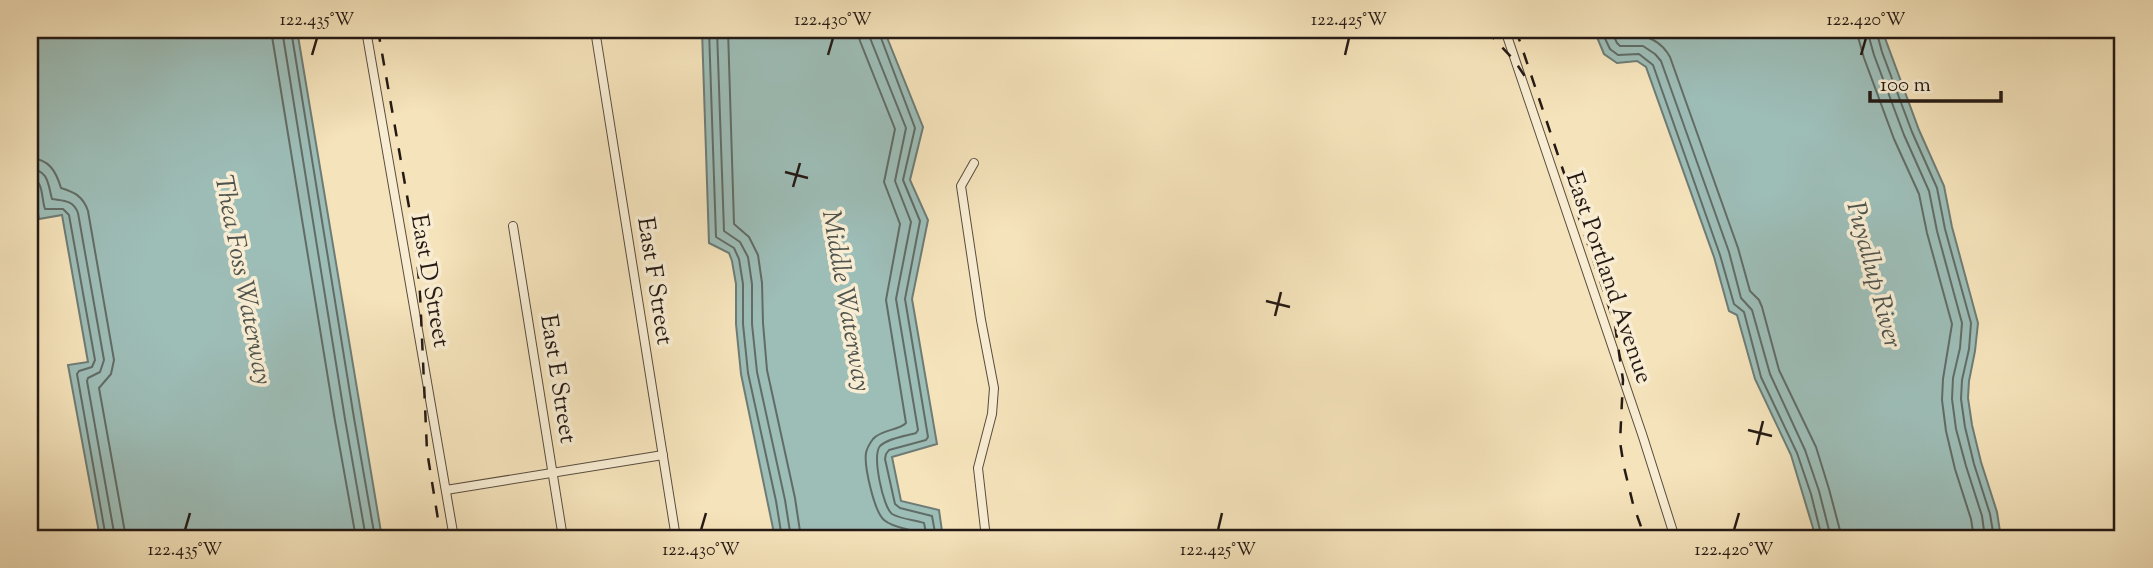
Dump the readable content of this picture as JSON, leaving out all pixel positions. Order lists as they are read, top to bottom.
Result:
{
  "streets": {
    "street": [
      "East Portland Avenue",
      "East D Street",
      "East F Street",
      "East E Street"
    ]
  },
  "water": ["Puyallup River", "Thea Foss Waterway", "Middle Waterway"],
  "scale_bar": "100 m",
  "coordinates": [
    "122.435°W",
    "122.430°W",
    "122.425°W",
    "122.420°W"
  ]
}
